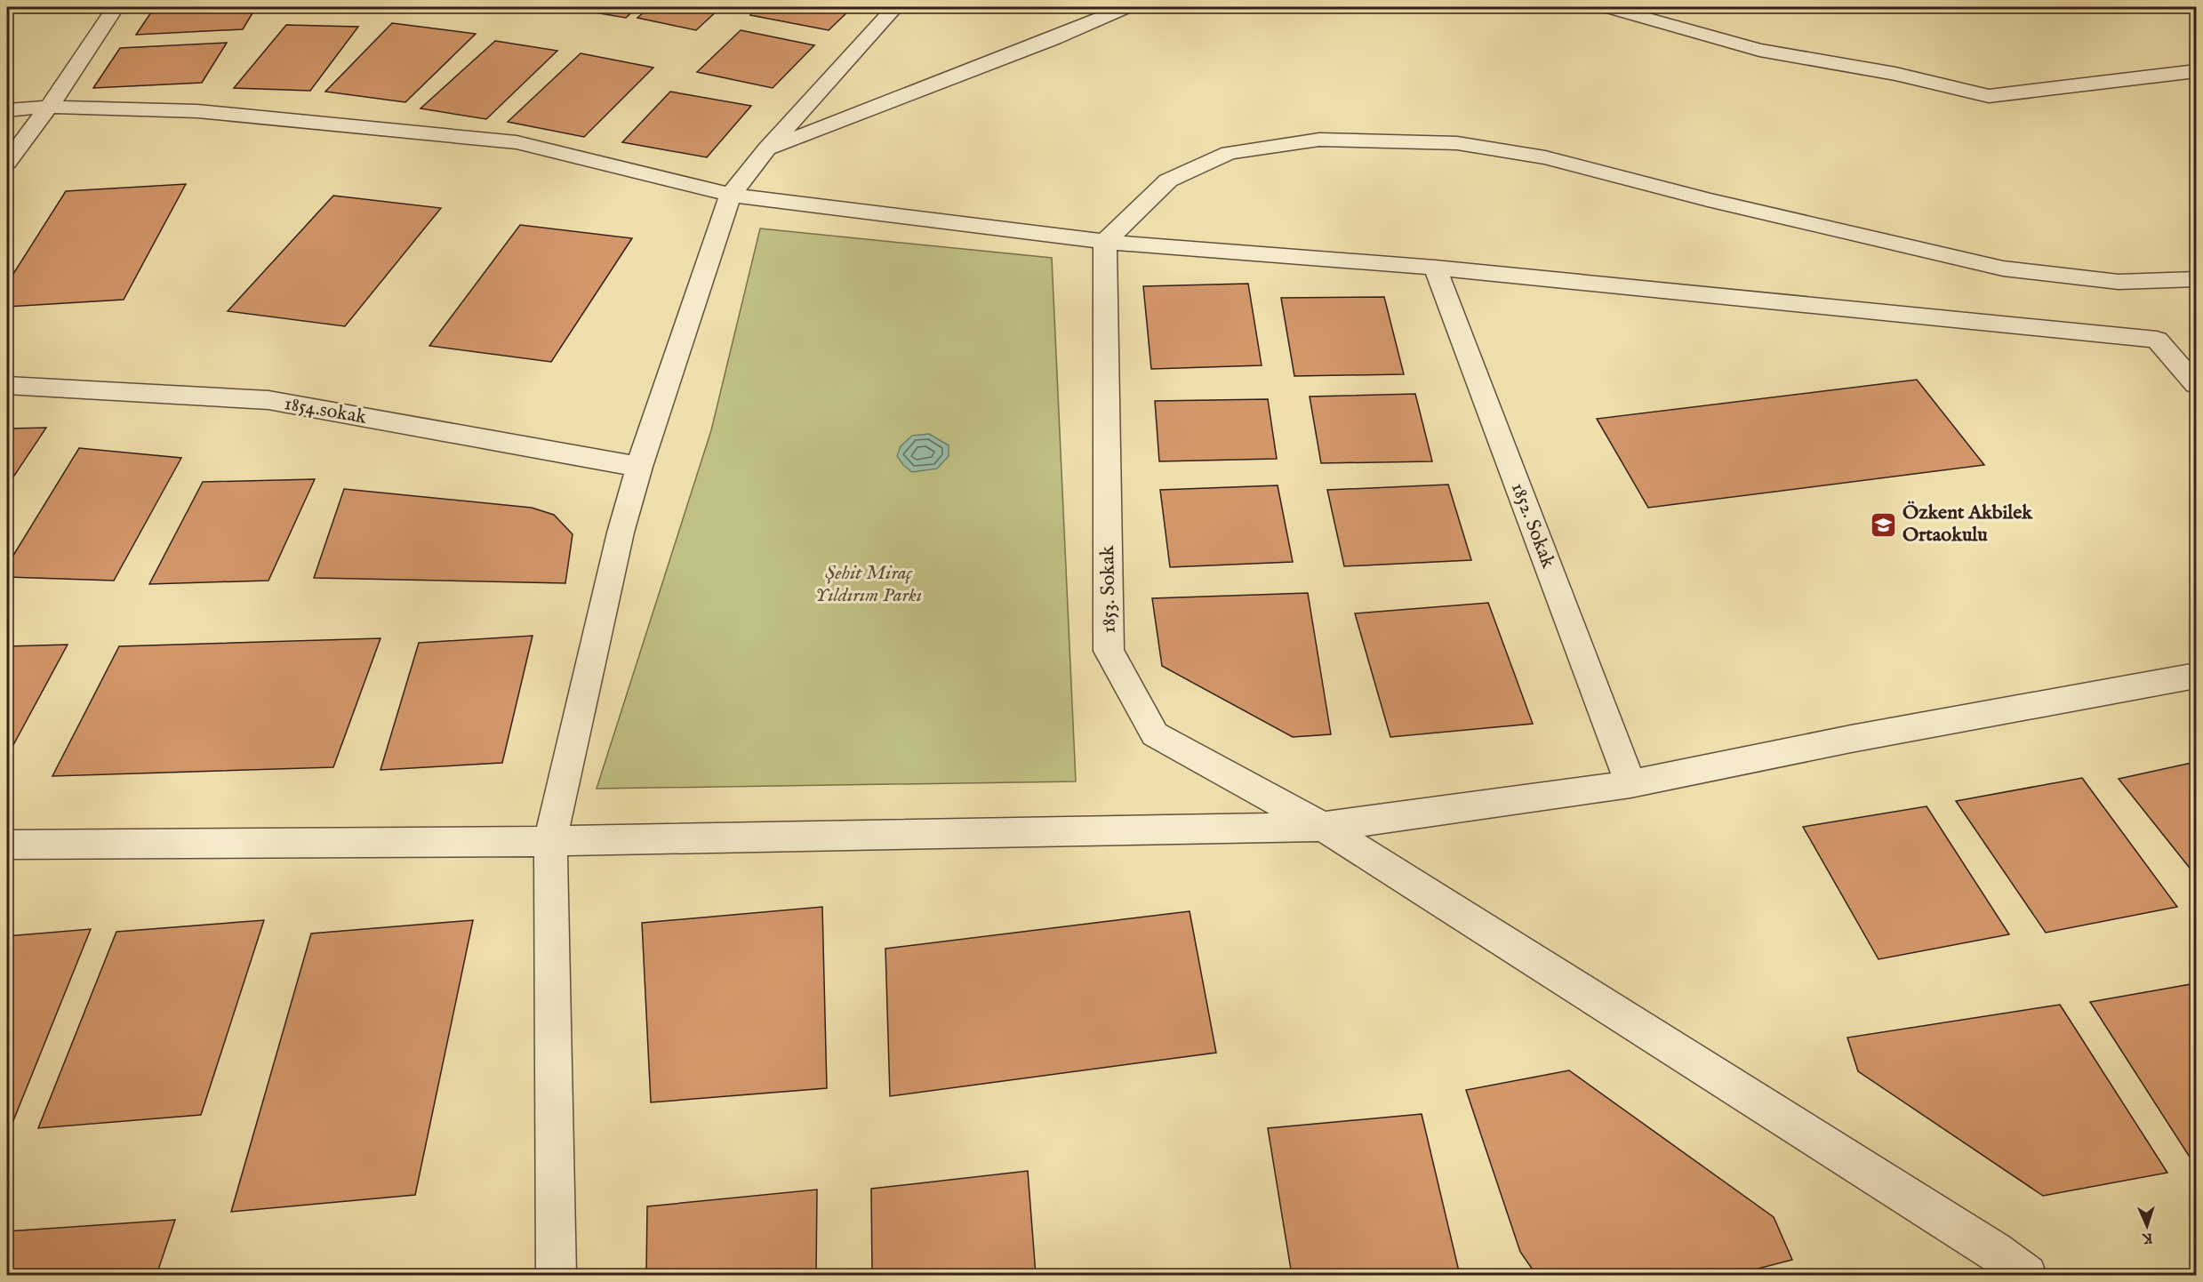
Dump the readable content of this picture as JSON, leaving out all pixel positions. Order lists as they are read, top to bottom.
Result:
{
  "streets": {
    "street": ["1854.sokak", "1852. Sokak", "1853. Sokak"]
  },
  "parks": ["Şehit Miraç Yıldırım Parkı"],
  "places": {
    "school or university": ["Özkent Akbilek Ortaokulu"]
  },
  "north": "bottom"
}
